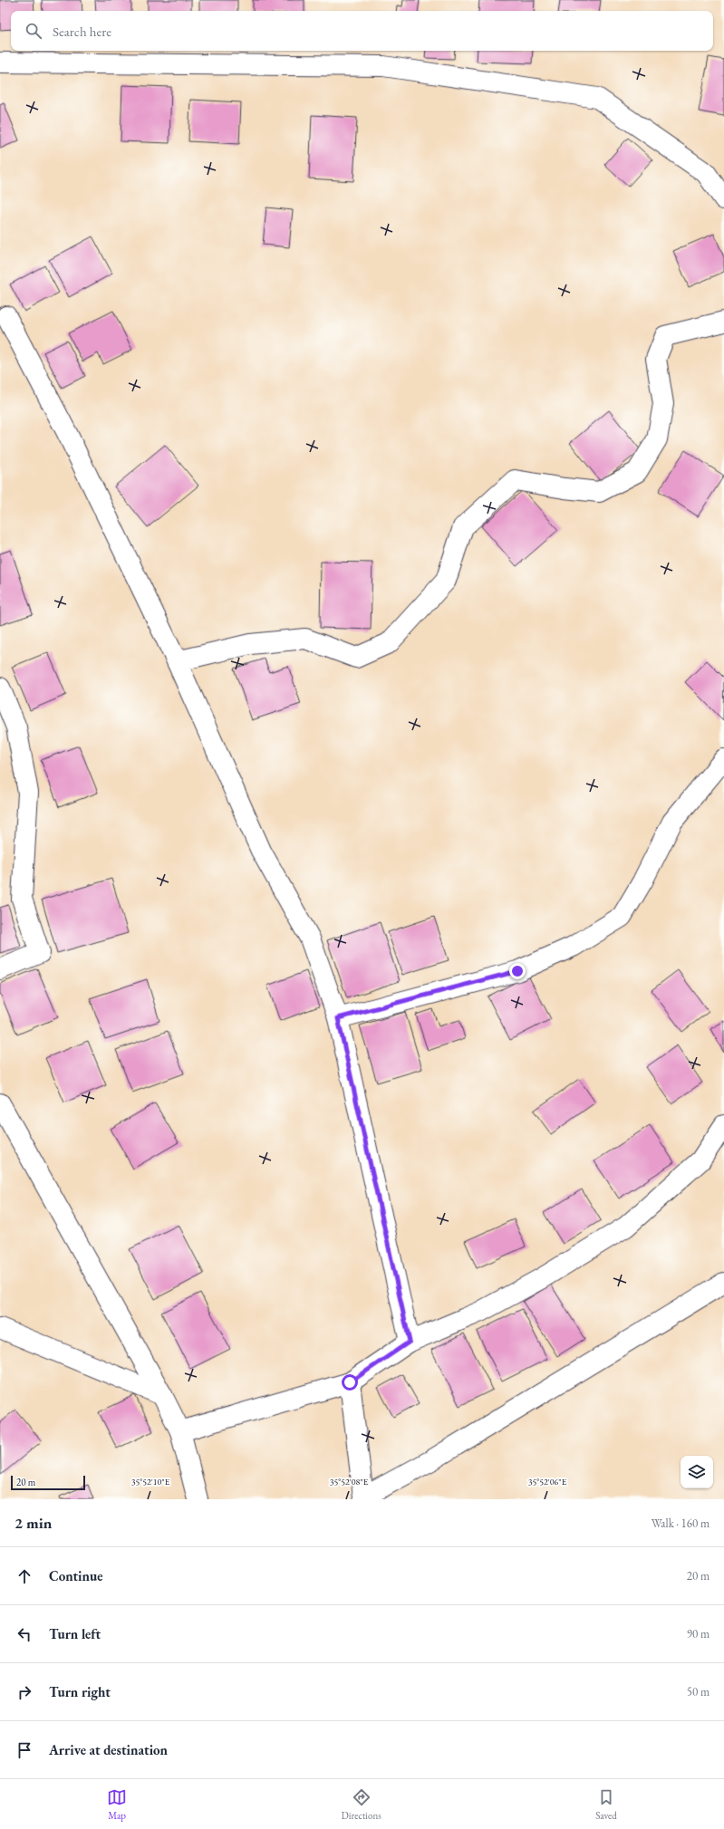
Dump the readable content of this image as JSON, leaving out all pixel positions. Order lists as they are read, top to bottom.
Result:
{
  "scale_bar": "20 m",
  "page": {
    "search": "Search here",
    "scale": "20 m",
    "heading": ["2 min", "Walk · 160 m"],
    "list": [
      ["Continue", "20 m"],
      ["Turn left", "90 m"],
      ["Turn right", "50 m"],
      "Arrive at destination"
    ],
    "nav": ["Map", "Directions", "Saved"]
  },
  "coordinates": ["35°52'10\"E", "35°52'08\"E", "35°52'06\"E"]
}
